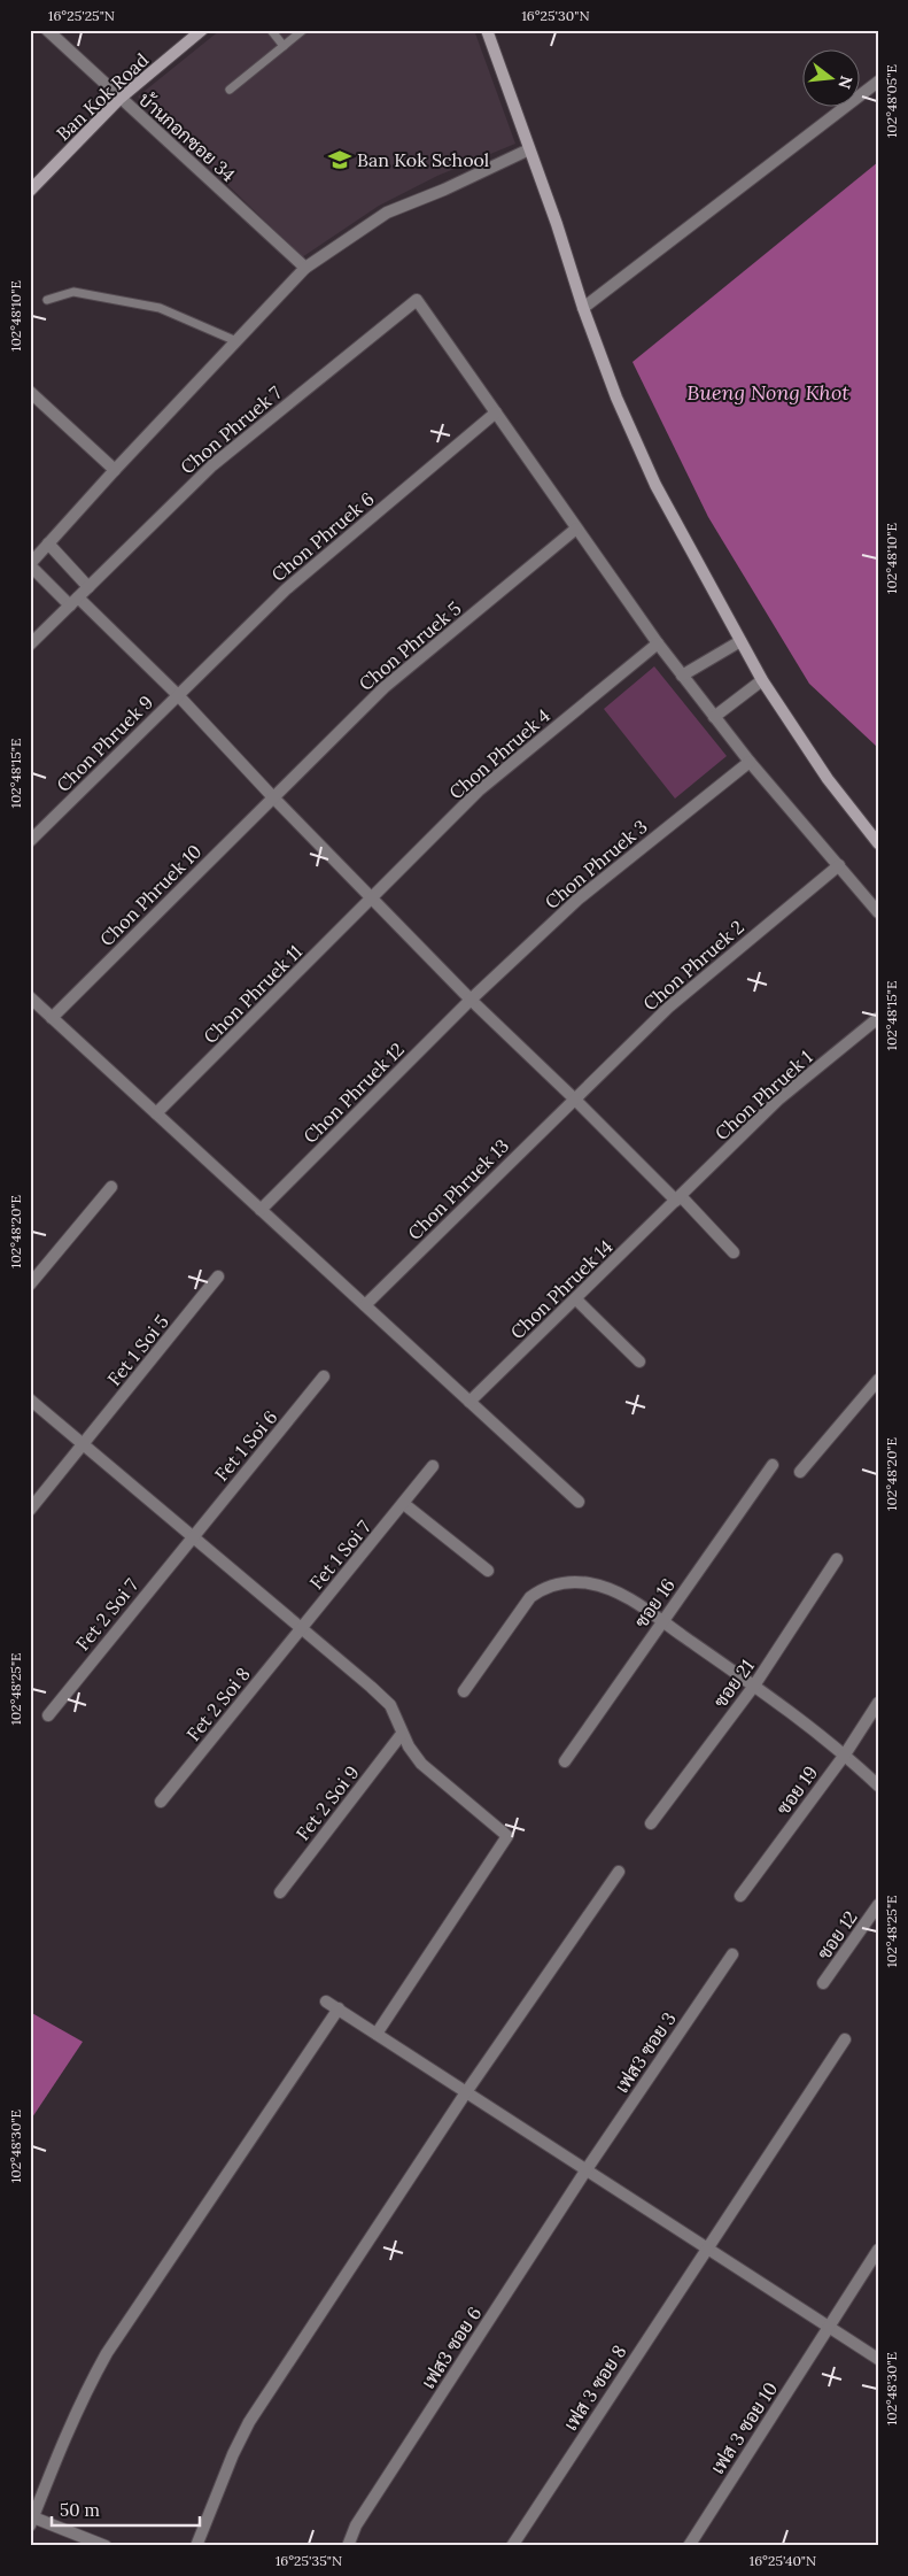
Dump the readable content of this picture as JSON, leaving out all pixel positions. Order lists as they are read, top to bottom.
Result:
{
  "streets": {
    "street": [
      "Ban Kok Road",
      "บ้านกอกซอย 34",
      "Chon Phruek 7",
      "Chon Phruek 6",
      "Chon Phruek 5",
      "Chon Phruek 9",
      "Chon Phruek 4",
      "Chon Phruek 3",
      "Chon Phruek 10",
      "Chon Phruek 2",
      "Chon Phruek 11",
      "Chon Phruek 12",
      "Chon Phruek 1",
      "Chon Phruek 13",
      "Chon Phruek 14",
      "Fet 1 Soi 5",
      "Fet 1 Soi 6",
      "Fet 1 Soi 7",
      "ซอย 16",
      "Fet 2 Soi 7",
      "ซอย 21",
      "Fet 2 Soi 8",
      "ซอย 19",
      "Fet 2 Soi 9",
      "ซอย 12",
      "เฟส3 ซอย 3",
      "เฟส3 ซอย 6",
      "เฟส 3 ซอย 8",
      "เฟส 3 ซอย 10"
    ]
  },
  "crossings": [
    ["Ban Kok Road", "บ้านกอกซอย 34"],
    ["Chon Phruek 7", "Chon Phruek 6"],
    ["Chon Phruek 6", "Chon Phruek 9"],
    ["Chon Phruek 5", "Chon Phruek 10"],
    ["Chon Phruek 4", "Chon Phruek 11"],
    ["Chon Phruek 3", "Chon Phruek 12"],
    ["Chon Phruek 2", "Chon Phruek 13"],
    ["Chon Phruek 1", "Chon Phruek 14"],
    ["Fet 1 Soi 6", "Fet 2 Soi 7"],
    ["Fet 1 Soi 7", "Fet 2 Soi 8"],
    ["เฟส3 ซอย 3", "เฟส3 ซอย 6"]
  ],
  "water": ["Bueng Nong Khot"],
  "places": {
    "school or university": ["Ban Kok School"]
  },
  "scale_bar": "50 m",
  "north": "right",
  "coordinates": [
    "16°25'25\"N",
    "16°25'30\"N",
    "102°48'05\"E",
    "102°48'10\"E",
    "102°48'15\"E",
    "102°48'20\"E",
    "102°48'25\"E",
    "102°48'30\"E",
    "16°25'35\"N",
    "16°25'40\"N"
  ]
}
